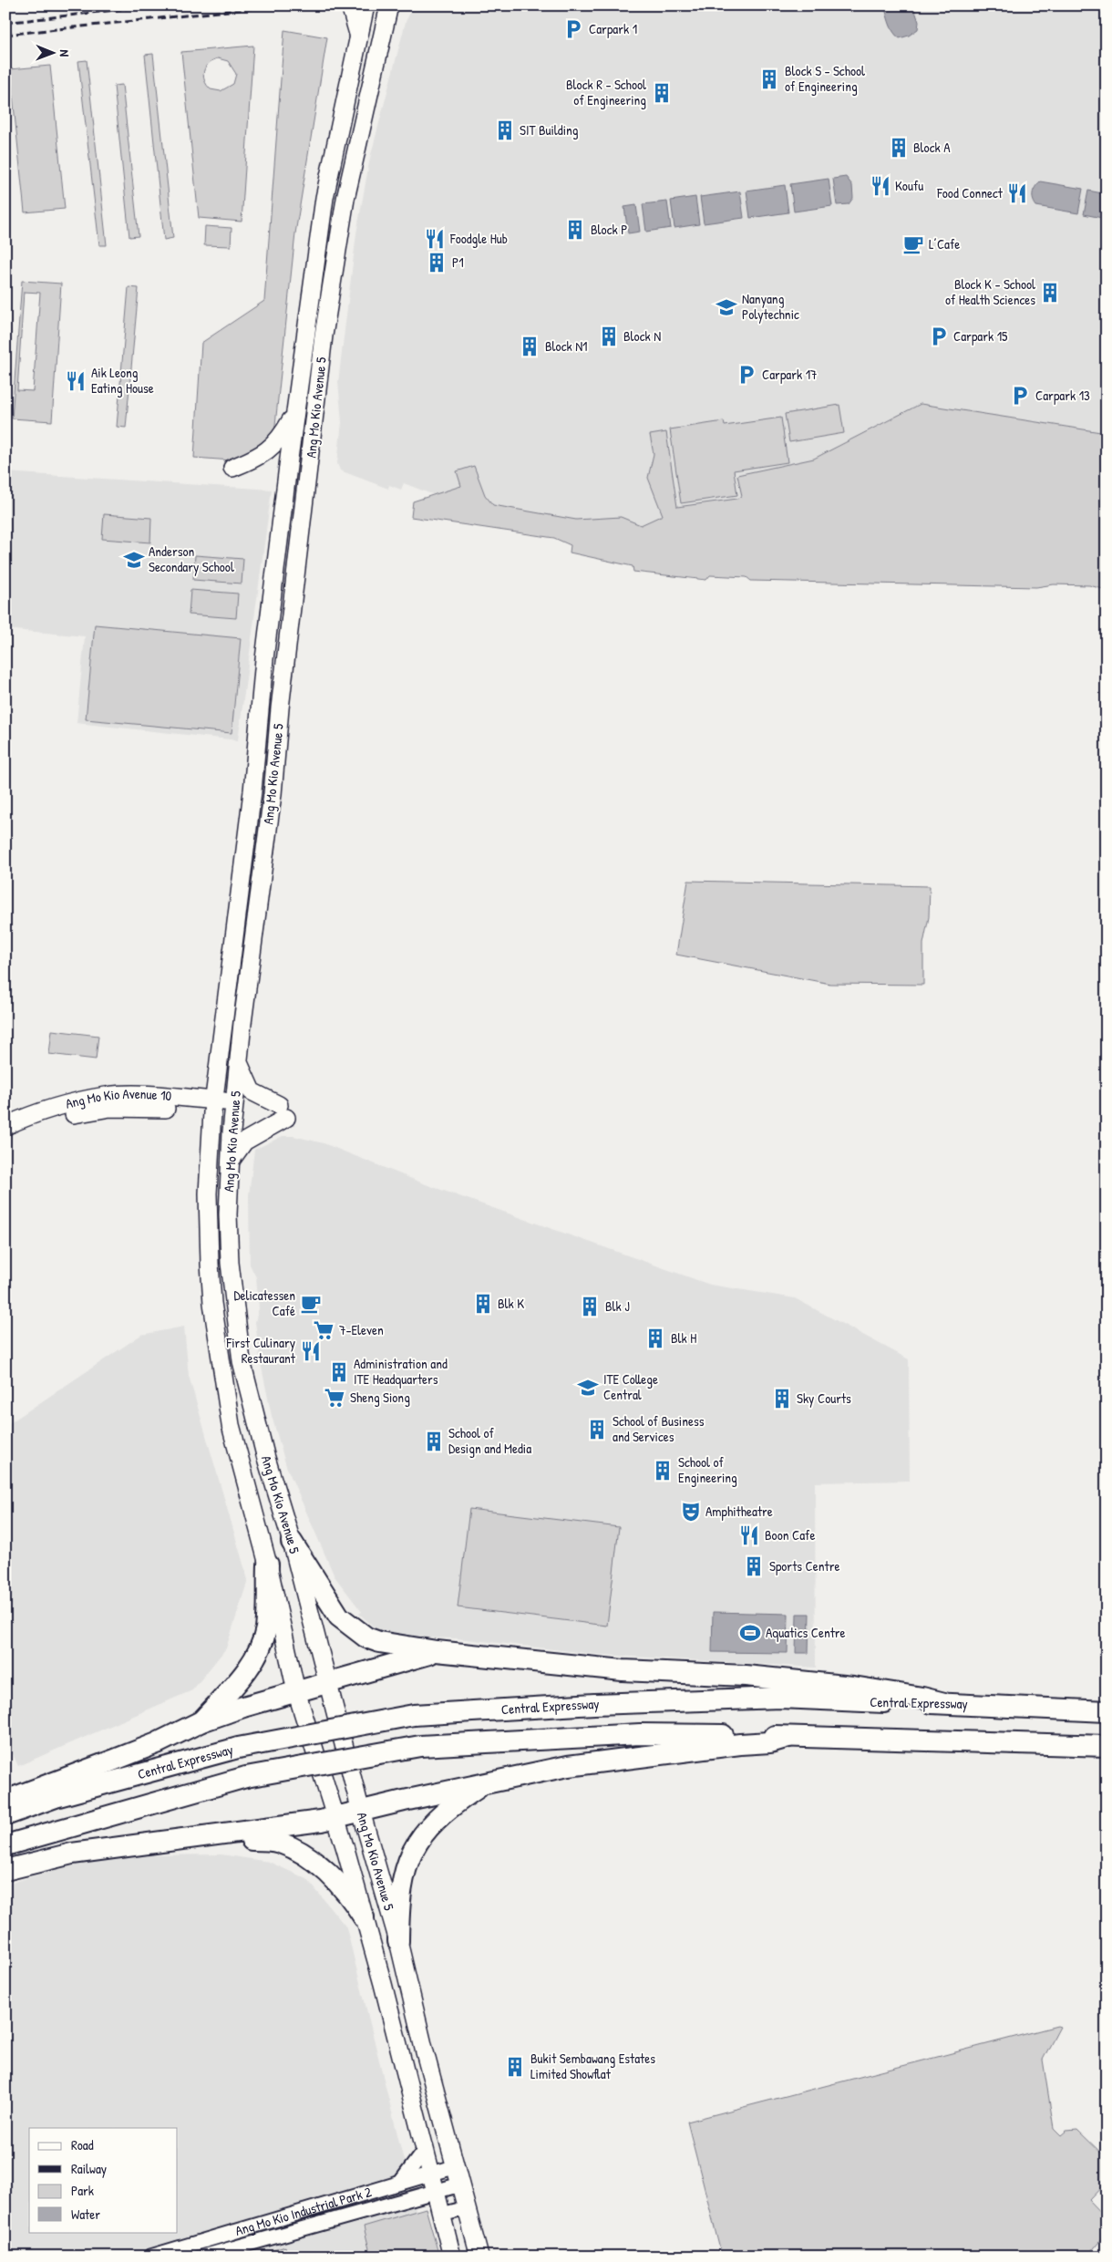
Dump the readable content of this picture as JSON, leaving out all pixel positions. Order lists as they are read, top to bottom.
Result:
{
  "streets": {
    "highway": ["Central Expressway"],
    "main road": ["Ang Mo Kio Avenue 5", "Ang Mo Kio Avenue 10"],
    "street": ["Ang Mo Kio Industrial Park 2"]
  },
  "crossings": [
    ["Ang Mo Kio Avenue 5", "Ang Mo Kio Avenue 10"],
    ["Ang Mo Kio Avenue 5", "Ang Mo Kio Industrial Park 2"]
  ],
  "places": {
    "parking": [
      "Carpark 1",
      "Carpark 15",
      "Carpark 17",
      "Carpark 13"
    ],
    "building": [
      "Block S - School of Engineering",
      "Block R - School of Engineering",
      "SIT Building",
      "Block A",
      "Block P",
      "P1",
      "Block K - School of Health Sciences",
      "Block N",
      "Block N1",
      "Blk K",
      "Blk J",
      "Blk H",
      "Administration and ITE Headquarters",
      "Sky Courts",
      "School of Business and Services",
      "School of Design and Media",
      "School of Engineering",
      "Sports Centre",
      "Bukit Sembawang Estates Limited Showflat"
    ],
    "restaurant": [
      "Koufu",
      "Food Connect",
      "Foodgle Hub",
      "Aik Leong Eating House",
      "First Culinary Restaurant",
      "Boon Cafe"
    ],
    "cafe": ["L’Cafe", "Delicatessen Café"],
    "school or university": ["Nanyang Polytechnic", "Anderson Secondary School", "ITE College Central"],
    "supermarket": ["7-Eleven", "Sheng Siong"],
    "theatre": ["Amphitheatre"],
    "sports": ["Aquatics Centre"]
  },
  "legend": [
    "Road",
    "Railway",
    "Park",
    "Water"
  ],
  "north": "right"
}
